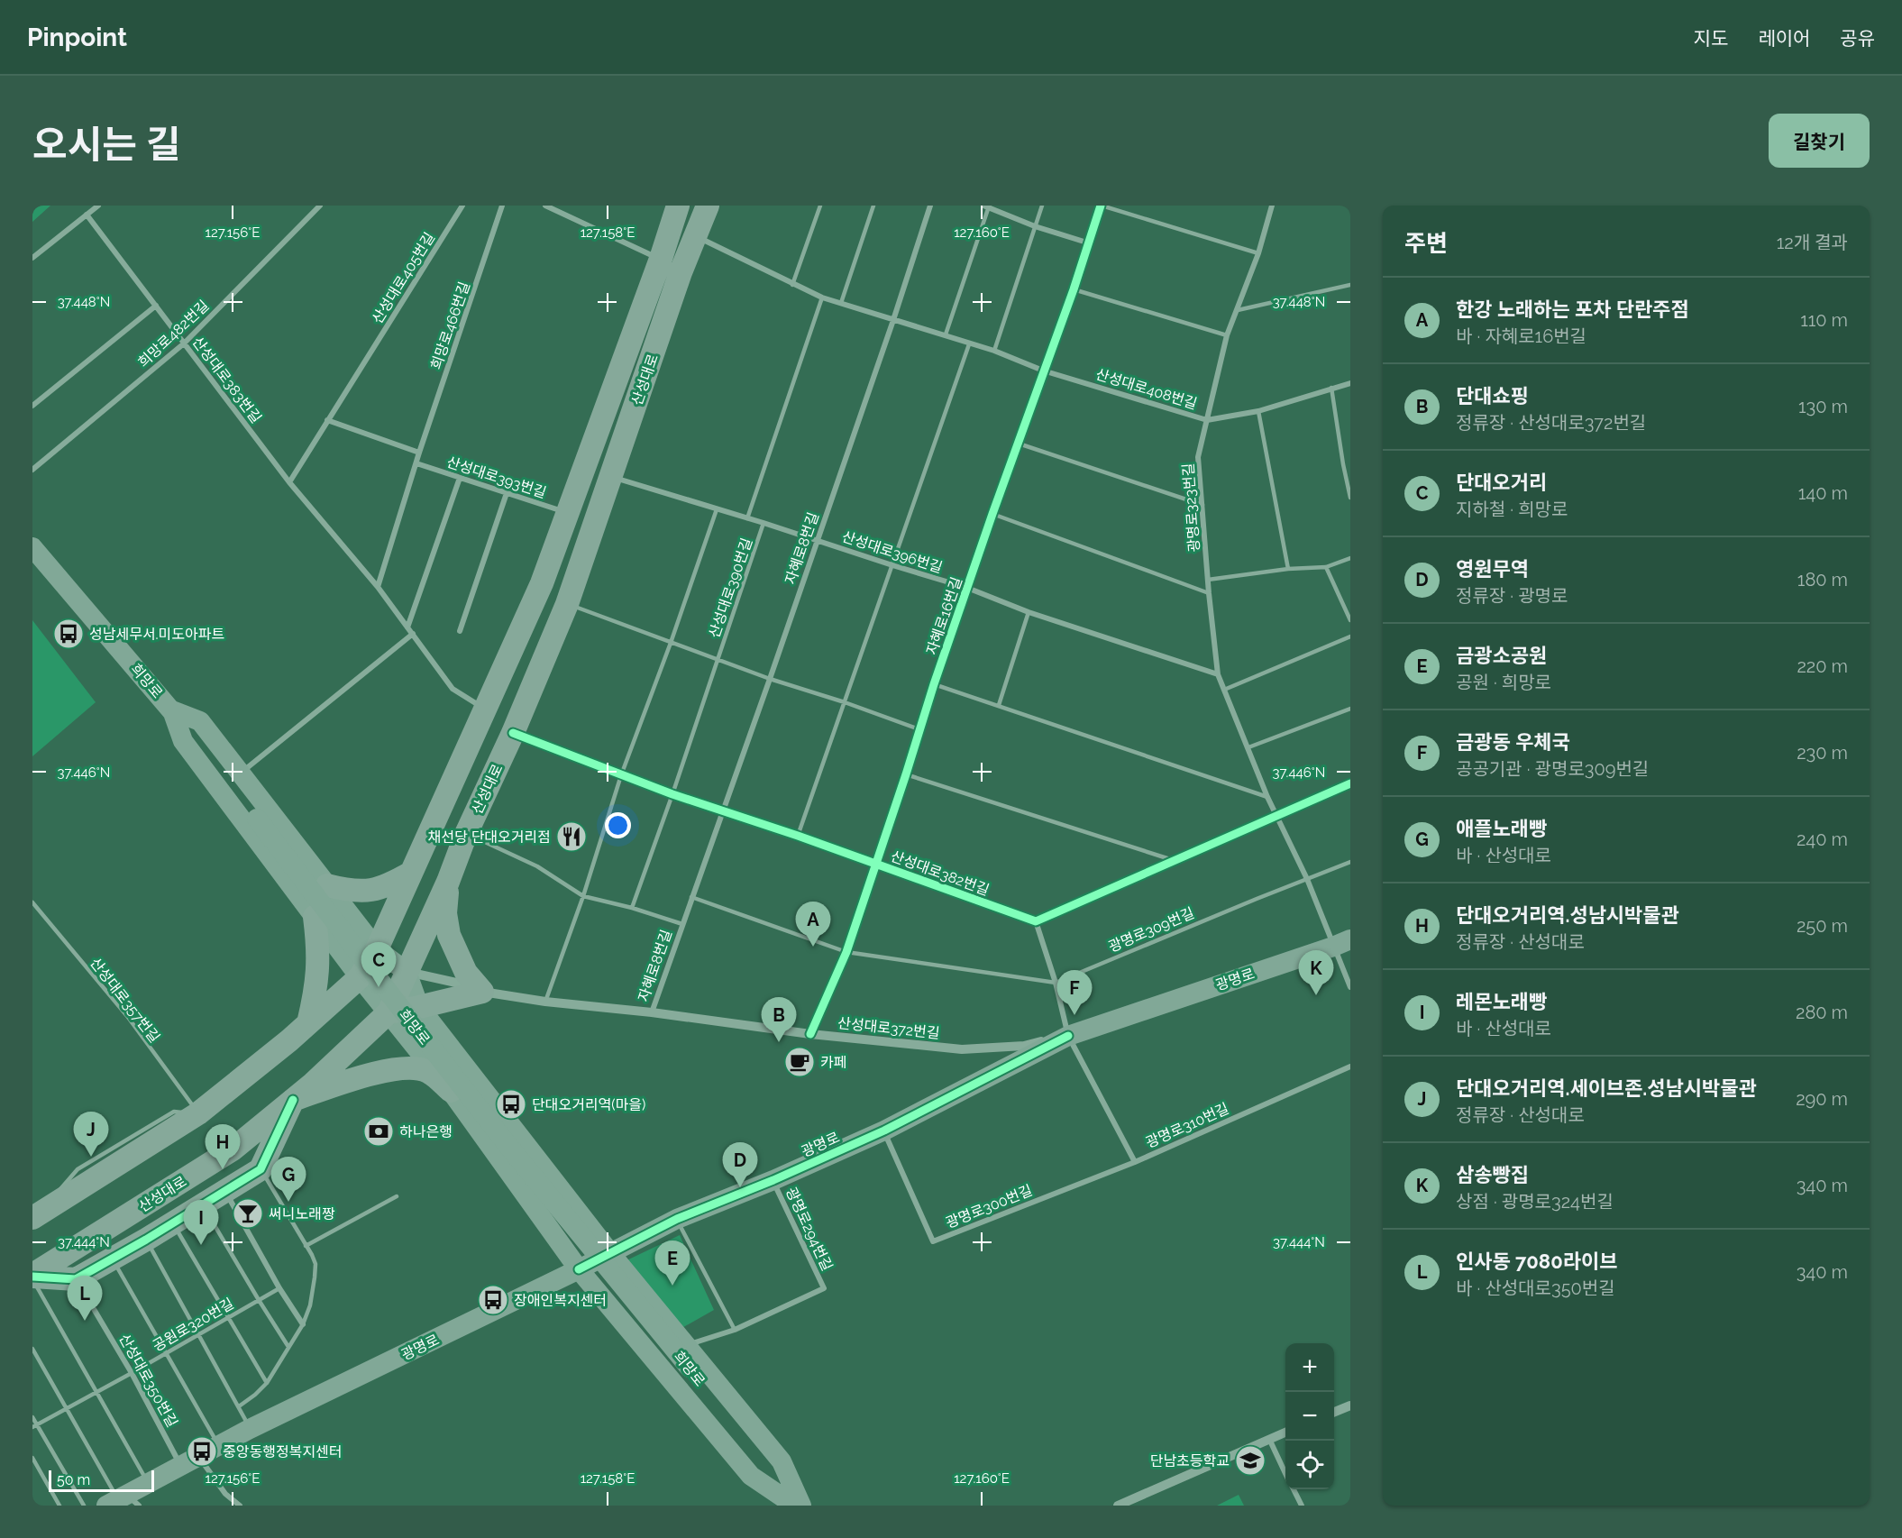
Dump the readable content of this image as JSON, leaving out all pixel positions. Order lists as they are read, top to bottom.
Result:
{
  "streets": {
    "main road": ["산성대로", "희망로", "광명로"],
    "street": [
      "산성대로405번길",
      "희망로466번길",
      "희망로482번길",
      "산성대로383번길",
      "산성대로408번길",
      "산성대로393번길",
      "광명로323번길",
      "자혜로8번길",
      "산성대로396번길",
      "자혜로16번길",
      "산성대로382번길",
      "산성대로372번길",
      "광명로310번길",
      "광명로300번길",
      "광명로294번길",
      "산성대로350번길"
    ],
    "lane": [
      "산성대로390번길",
      "광명로309번길",
      "산성대로357번길",
      "공원로320번길"
    ]
  },
  "crossings": [
    ["희망로466번길", "산성대로383번길"],
    ["희망로466번길", "산성대로393번길"],
    ["희망로482번길", "산성대로383번길"],
    ["산성대로383번길", "산성대로"],
    ["산성대로", "산성대로408번길"],
    ["산성대로", "산성대로393번길"],
    ["산성대로", "산성대로396번길"],
    ["산성대로", "산성대로390번길"],
    ["산성대로", "산성대로382번길"],
    ["산성대로", "산성대로357번길"],
    ["산성대로", "산성대로372번길"],
    ["산성대로", "공원로320번길"],
    ["산성대로408번길", "광명로323번길"],
    ["산성대로408번길", "자혜로8번길"],
    ["산성대로408번길", "자혜로16번길"],
    ["광명로323번길", "산성대로396번길"],
    ["광명로323번길", "자혜로16번길"],
    ["광명로323번길", "광명로309번길"],
    ["광명로323번길", "광명로"],
    ["자혜로8번길", "산성대로396번길"],
    ["자혜로8번길", "산성대로390번길"],
    ["자혜로8번길", "산성대로382번길"],
    ["자혜로8번길", "산성대로372번길"],
    ["산성대로396번길", "산성대로390번길"],
    ["산성대로396번길", "자혜로16번길"],
    ["산성대로390번길", "자혜로16번길"],
    ["자혜로16번길", "산성대로382번길"],
    ["자혜로16번길", "산성대로372번길"],
    ["희망로", "광명로294번길"],
    ["광명로", "산성대로372번길"],
    ["광명로", "광명로310번길"],
    ["광명로", "광명로300번길"],
    ["광명로", "광명로294번길"],
    ["광명로", "공원로320번길"],
    ["광명로", "산성대로350번길"],
    ["산성대로372번길", "광명로310번길"],
    ["광명로310번길", "광명로300번길"],
    ["공원로320번길", "산성대로350번길"]
  ],
  "places": {
    "bus stop": [
      "성남세무서.미도아파트",
      "단대오거리역(마을)",
      "장애인복지센터",
      "중앙동행정복지센터"
    ],
    "restaurant": ["채선당 단대오거리점"],
    "cafe": ["카페"],
    "bank": ["하나은행"],
    "bar": ["써니노래짱"],
    "school or university": ["단남초등학교"]
  },
  "scale_bar": "50 m",
  "page": {
    "header": "Pinpoint",
    "nav": ["지도", "레이어", "공유"],
    "title": "오시는 길",
    "buttons": "길찾기",
    "heading": ["주변", "12개 결과"],
    "list": [
      {
        "mark": "A",
        "name": "한강 노래하는 포차 단란주점",
        "note": "바 · 자혜로16번길",
        "value": "110 m"
      },
      {
        "mark": "B",
        "name": "단대쇼핑",
        "note": "정류장 · 산성대로372번길",
        "value": "130 m"
      },
      {
        "mark": "C",
        "name": "단대오거리",
        "note": "지하철 · 희망로",
        "value": "140 m"
      },
      {
        "mark": "D",
        "name": "영원무역",
        "note": "정류장 · 광명로",
        "value": "180 m"
      },
      {
        "mark": "E",
        "name": "금광소공원",
        "note": "공원 · 희망로",
        "value": "220 m"
      },
      {
        "mark": "F",
        "name": "금광동 우체국",
        "note": "공공기관 · 광명로309번길",
        "value": "230 m"
      },
      {
        "mark": "G",
        "name": "애플노래빵",
        "note": "바 · 산성대로",
        "value": "240 m"
      },
      {
        "mark": "H",
        "name": "단대오거리역.성남시박물관",
        "note": "정류장 · 산성대로",
        "value": "250 m"
      },
      {
        "mark": "I",
        "name": "레몬노래빵",
        "note": "바 · 산성대로",
        "value": "280 m"
      },
      {
        "mark": "J",
        "name": "단대오거리역.세이브존.성남시박물관",
        "note": "정류장 · 산성대로",
        "value": "290 m"
      },
      {
        "mark": "K",
        "name": "삼송빵집",
        "note": "상점 · 광명로324번길",
        "value": "340 m"
      },
      {
        "mark": "L",
        "name": "인사동 7080라이브",
        "note": "바 · 산성대로350번길",
        "value": "340 m"
      }
    ],
    "pins": [
      "A",
      "C",
      "K",
      "F",
      "B",
      "J",
      "H",
      "D",
      "G",
      "I",
      "E",
      "L"
    ],
    "map_buttons": ["+", "−"],
    "scale": "50 m"
  },
  "coordinates": [
    "127.156°E",
    "127.158°E",
    "127.160°E",
    "37.448°N",
    "37.446°N",
    "37.444°N"
  ]
}
